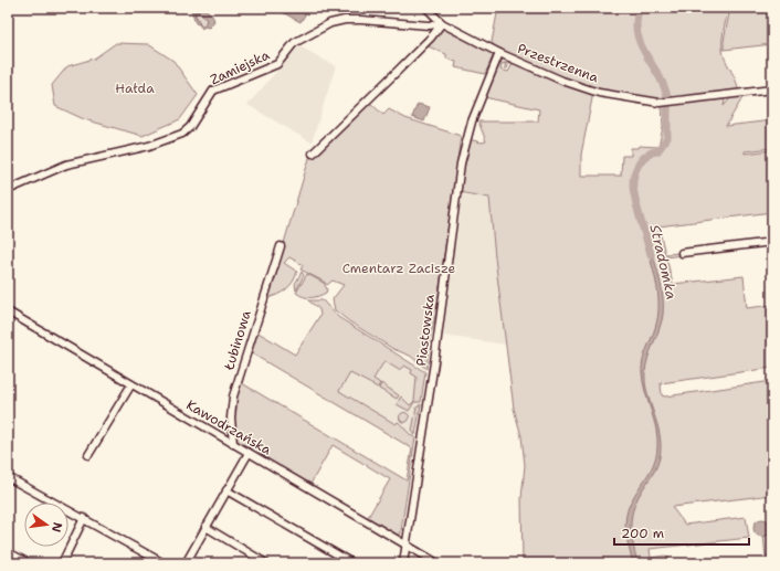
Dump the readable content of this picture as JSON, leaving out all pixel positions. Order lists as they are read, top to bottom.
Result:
{
  "streets": {
    "street": [
      "Przestrzenna",
      "Zamiejska",
      "Piastowska",
      "Łubinowa",
      "Kawodrzańska"
    ]
  },
  "crossings": [
    ["Przestrzenna", "Zamiejska"],
    ["Przestrzenna", "Piastowska"],
    ["Piastowska", "Kawodrzańska"],
    ["Łubinowa", "Kawodrzańska"]
  ],
  "water": ["Stradomka"],
  "parks": ["Hałda", "Cmentarz Zacisze"],
  "scale_bar": "200 m",
  "north": "right"
}
